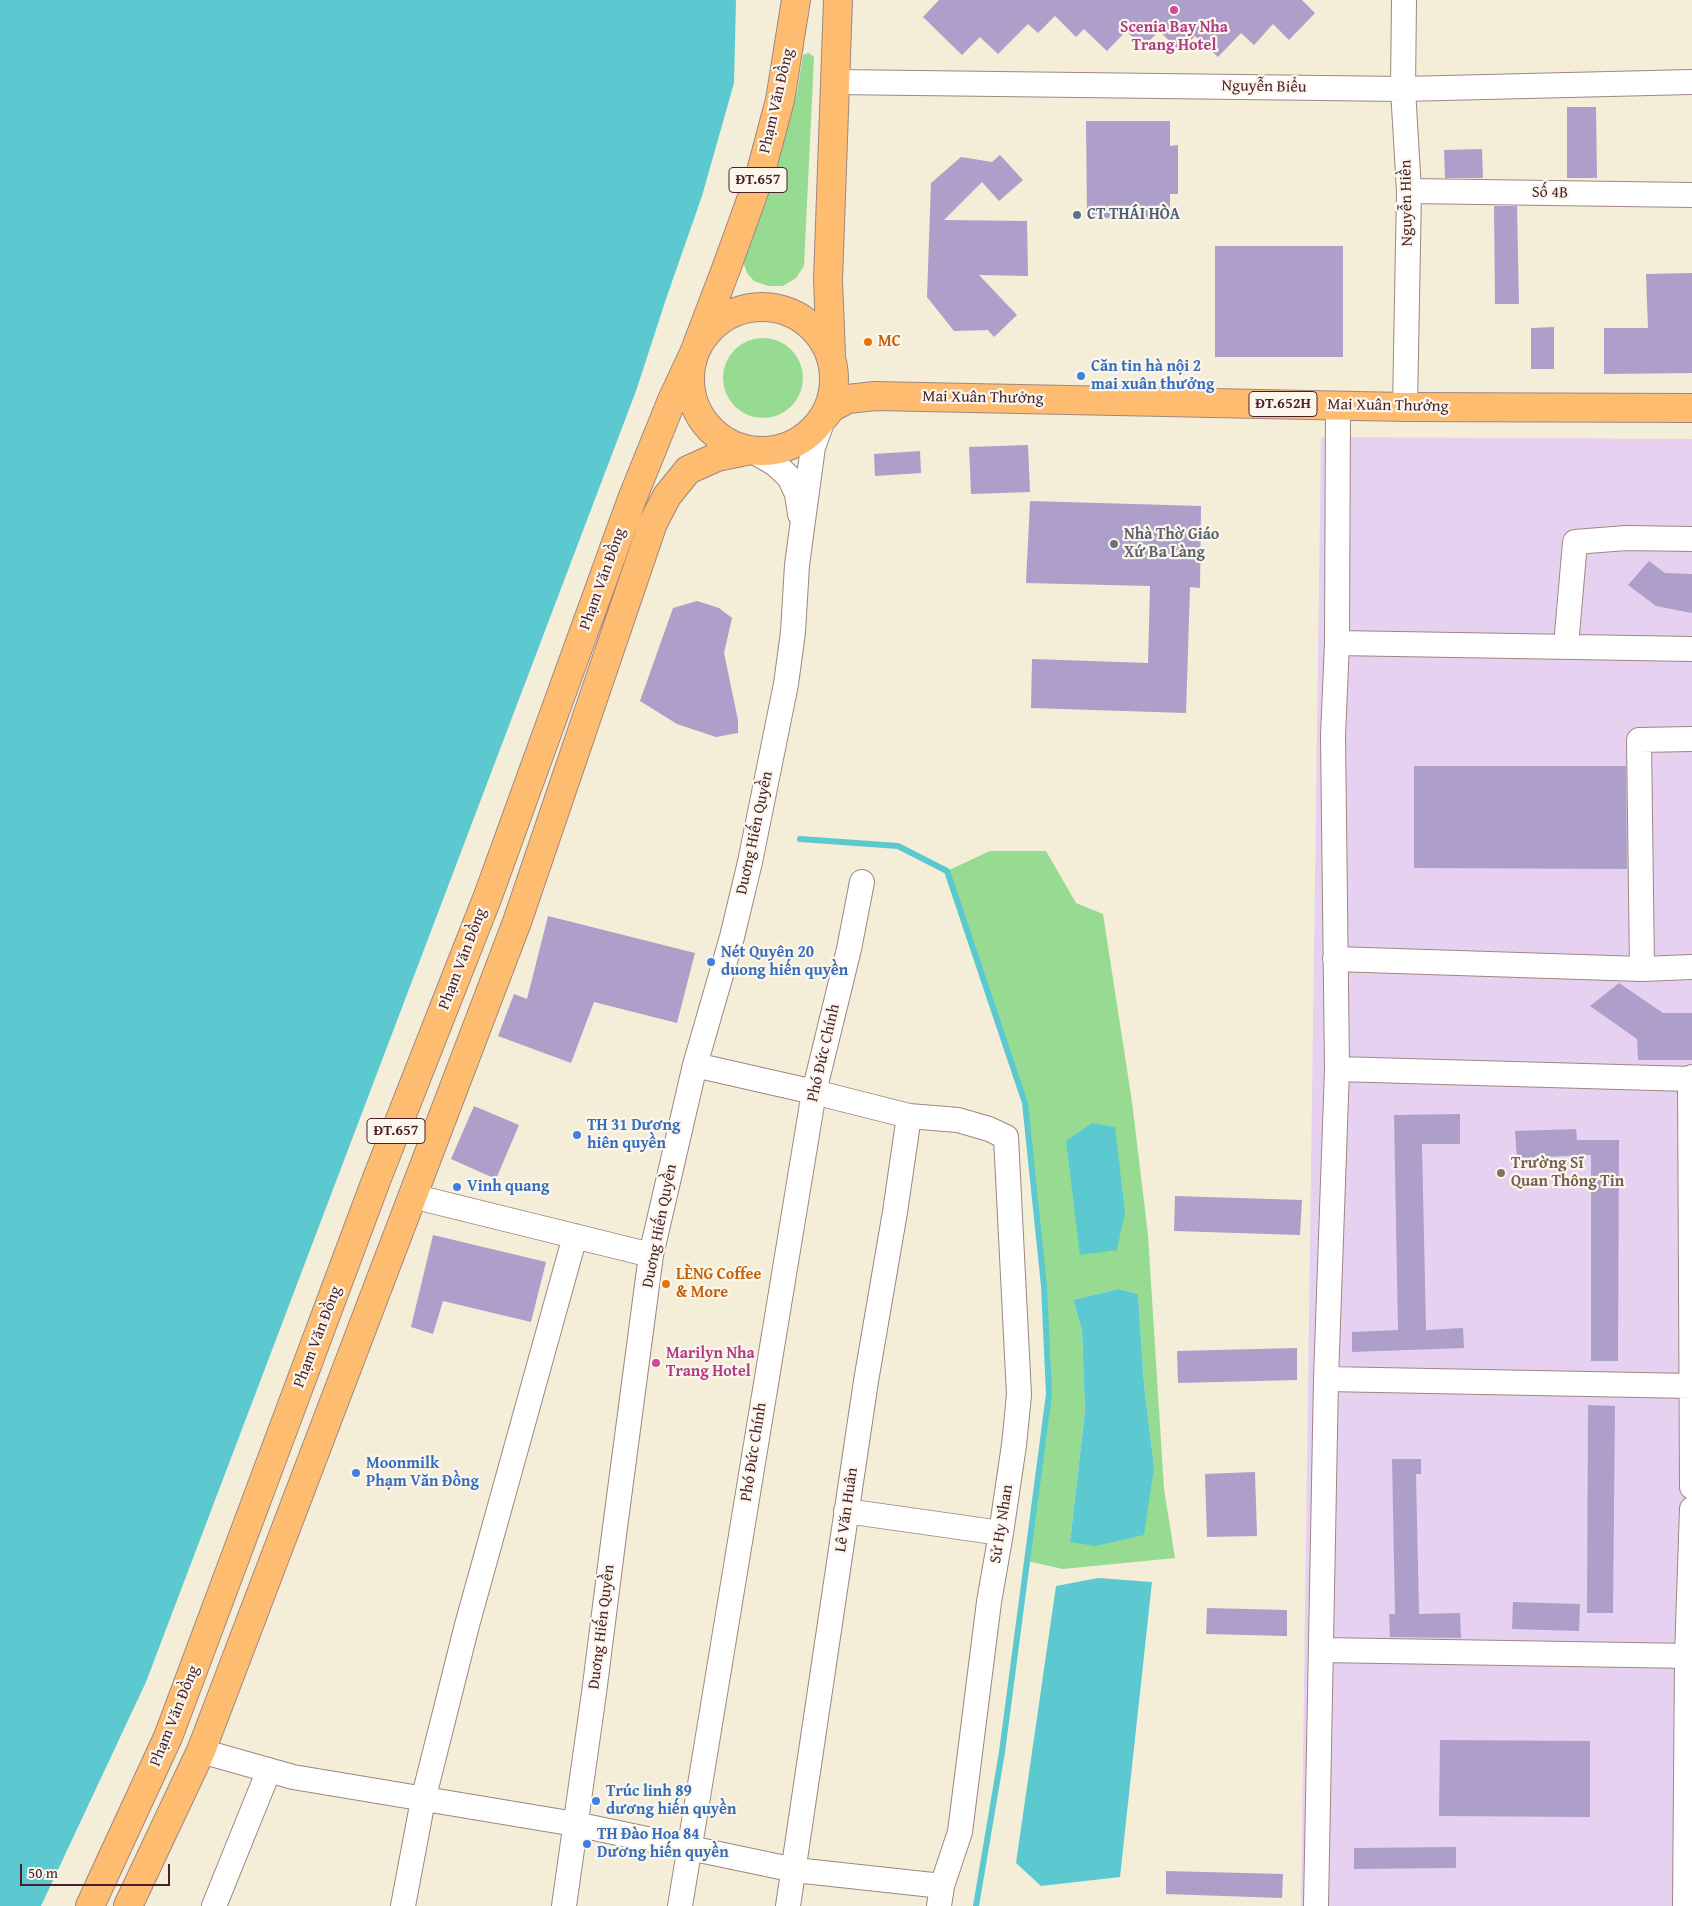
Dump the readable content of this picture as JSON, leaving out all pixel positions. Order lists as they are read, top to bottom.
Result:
{
  "streets": {
    "main road": [
      "Phạm Văn Đồng",
      "ĐT.657",
      "Mai Xuân Thưởng",
      "ĐT.652H"
    ],
    "street": [
      "Nguyễn Biểu",
      "Số 4B",
      "Nguyễn Hiền",
      "Duơng Hiến Quyền",
      "Phó Đức Chính",
      "Lê Văn Huân",
      "Sử Hy Nhan"
    ]
  },
  "crossings": [
    ["Nguyễn Biểu", "ĐT.657"],
    ["Nguyễn Biểu", "Nguyễn Hiền"],
    ["Phạm Văn Đồng", "ĐT.657"],
    ["Phạm Văn Đồng", "Mai Xuân Thưởng"],
    ["Phạm Văn Đồng", "Duơng Hiến Quyền"],
    ["ĐT.657", "Mai Xuân Thưởng"],
    ["ĐT.657", "Duơng Hiến Quyền"],
    ["Số 4B", "Nguyễn Hiền"],
    ["Nguyễn Hiền", "Mai Xuân Thưởng"],
    ["Mai Xuân Thưởng", "Duơng Hiến Quyền"],
    ["Lê Văn Huân", "Sử Hy Nhan"]
  ],
  "places": [
    "Scenia Bay Nha Trang Hotel",
    "CT THÁI HÒA",
    "MC",
    "Căn tin hà nội 2 mai xuân thưởng",
    "Nhà Thờ Giáo Xứ Ba Làng",
    "Nét Quyên 20 duong hiến quyền",
    "TH 31 Dương hiên quyền",
    "Trường Sĩ Quan Thông Tin",
    "Vinh quang",
    "LÈNG Coffee & More",
    "Marilyn Nha Trang Hotel",
    "Moonmilk Phạm Văn Đồng",
    "Trúc linh 89 dương hiến quyền",
    "TH Đào Hoa 84 Dương hiến quyền"
  ],
  "scale_bar": "50 m"
}
